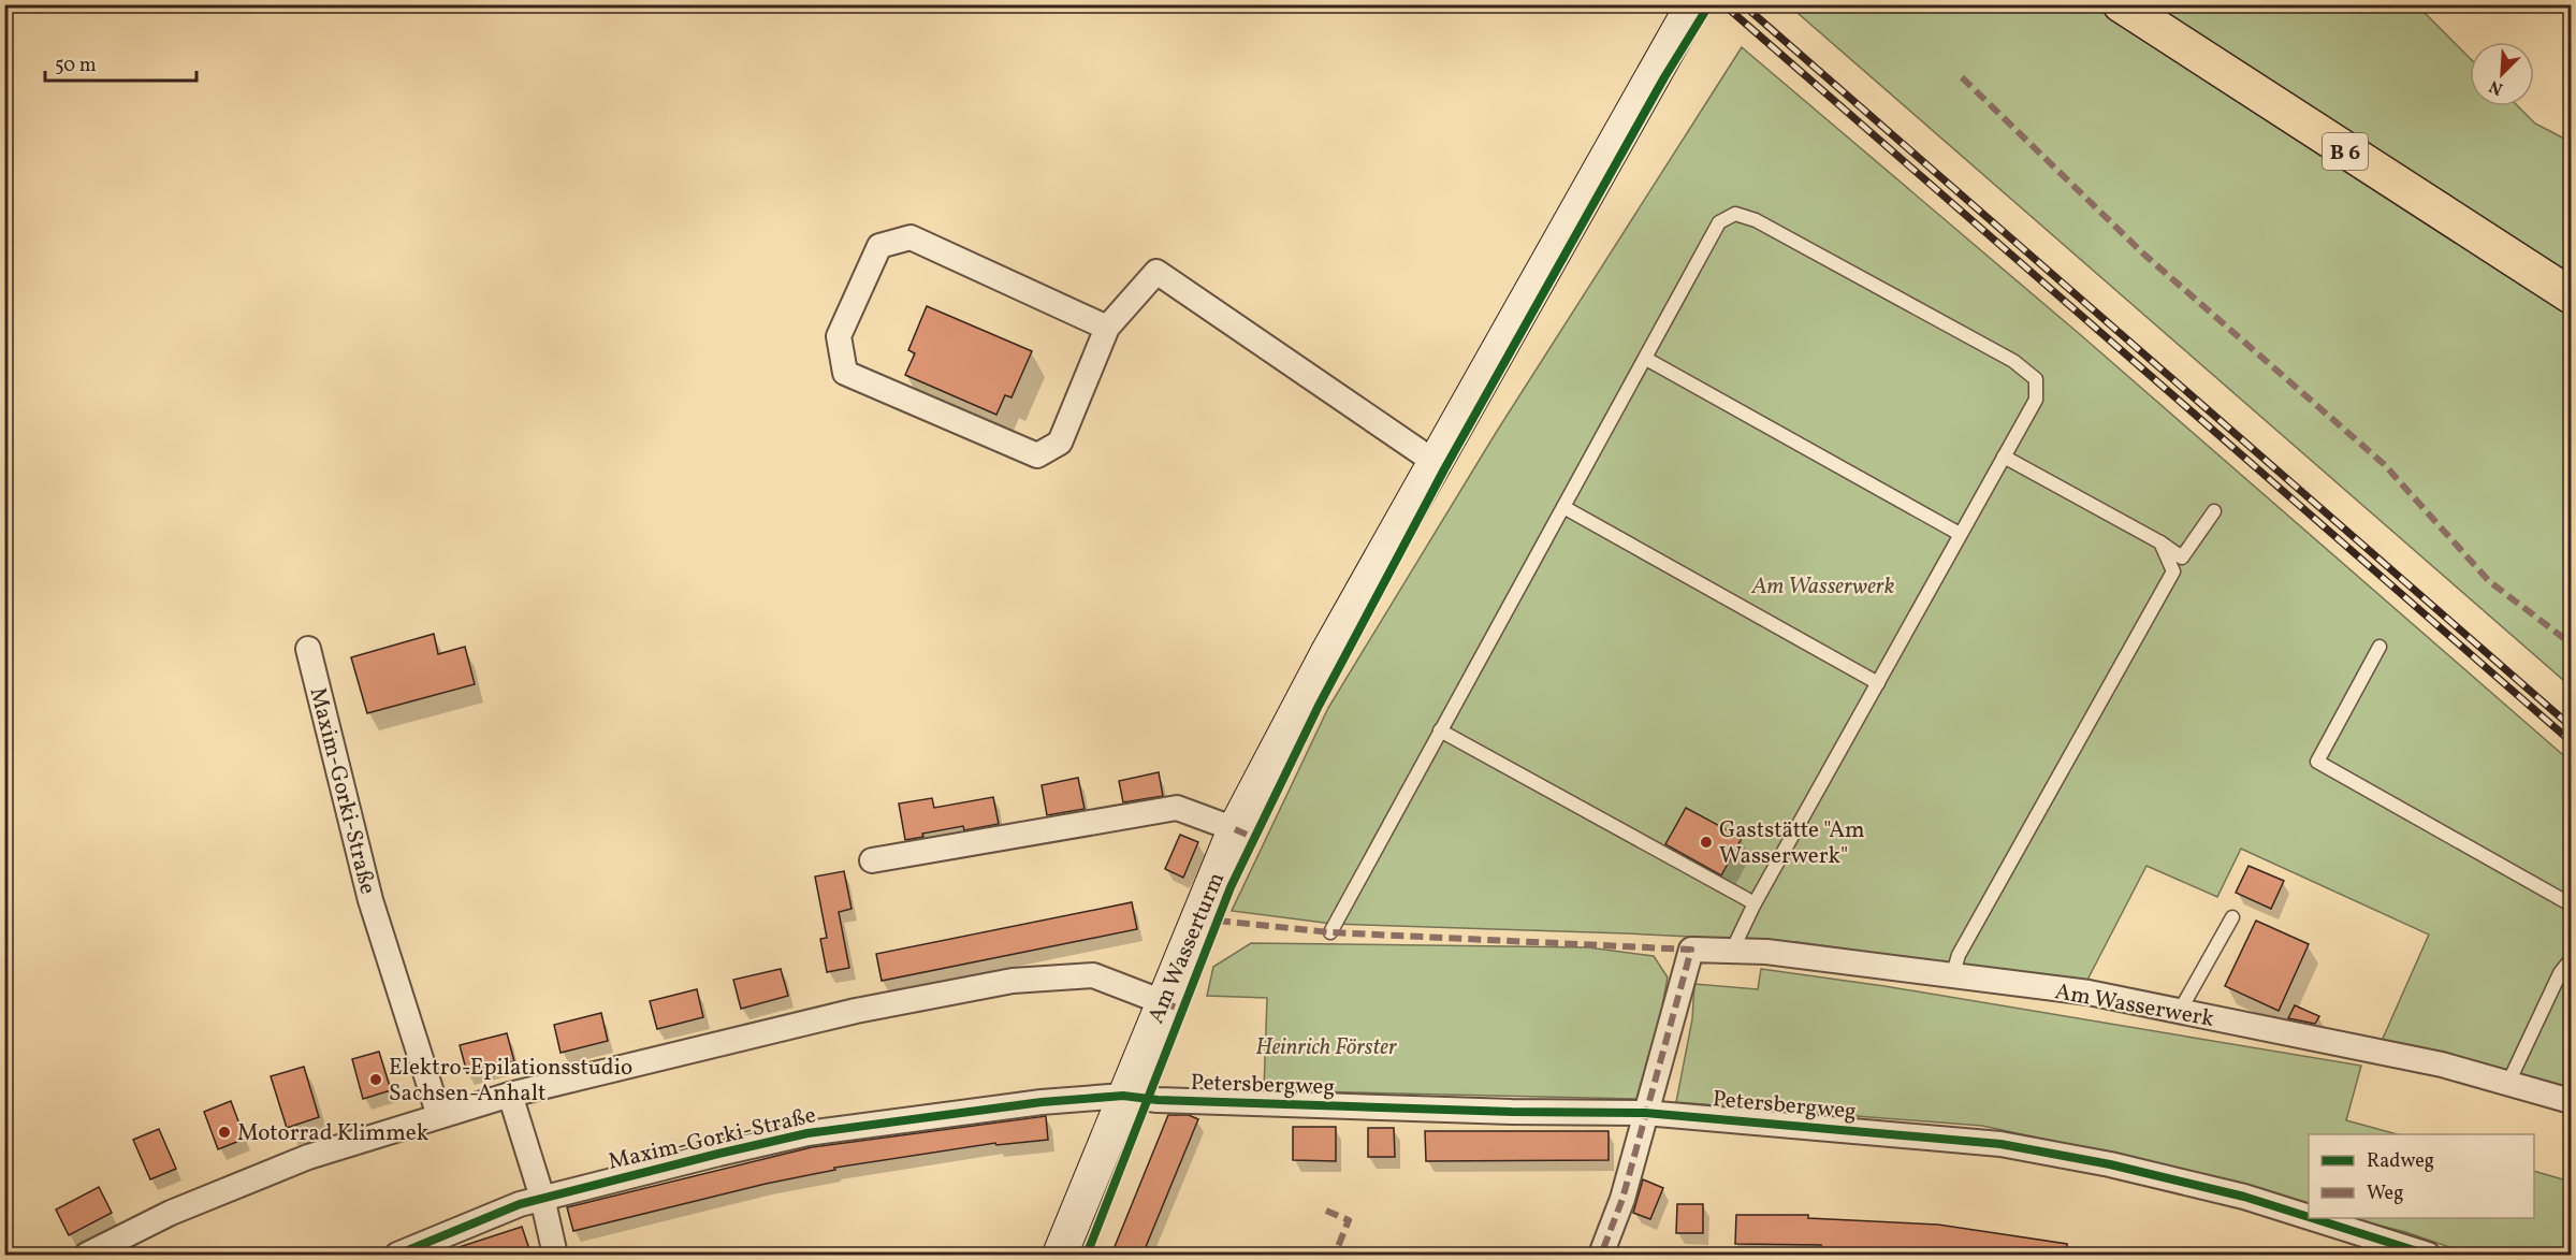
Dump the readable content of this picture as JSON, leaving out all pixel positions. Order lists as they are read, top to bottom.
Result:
{
  "streets": {
    "main road": ["B 6"],
    "street": [
      "Maxim-Gorki-Straße",
      "Am Wasserturm",
      "Am Wasserwerk",
      "Petersbergweg"
    ]
  },
  "crossings": [
    ["Maxim-Gorki-Straße", "Am Wasserturm"],
    ["Maxim-Gorki-Straße", "Petersbergweg"],
    ["Am Wasserturm", "Petersbergweg"],
    ["Am Wasserwerk", "Petersbergweg"]
  ],
  "parks": ["Am Wasserwerk", "Heinrich Förster"],
  "places": ["Gaststätte \"Am Wasserwerk\"", "Elektro-Epilationsstudio Sachsen-Anhalt", "Motorrad Klimmek"],
  "legend": ["Radweg", "Weg"],
  "scale_bar": "50 m",
  "north": "bottom left"
}
